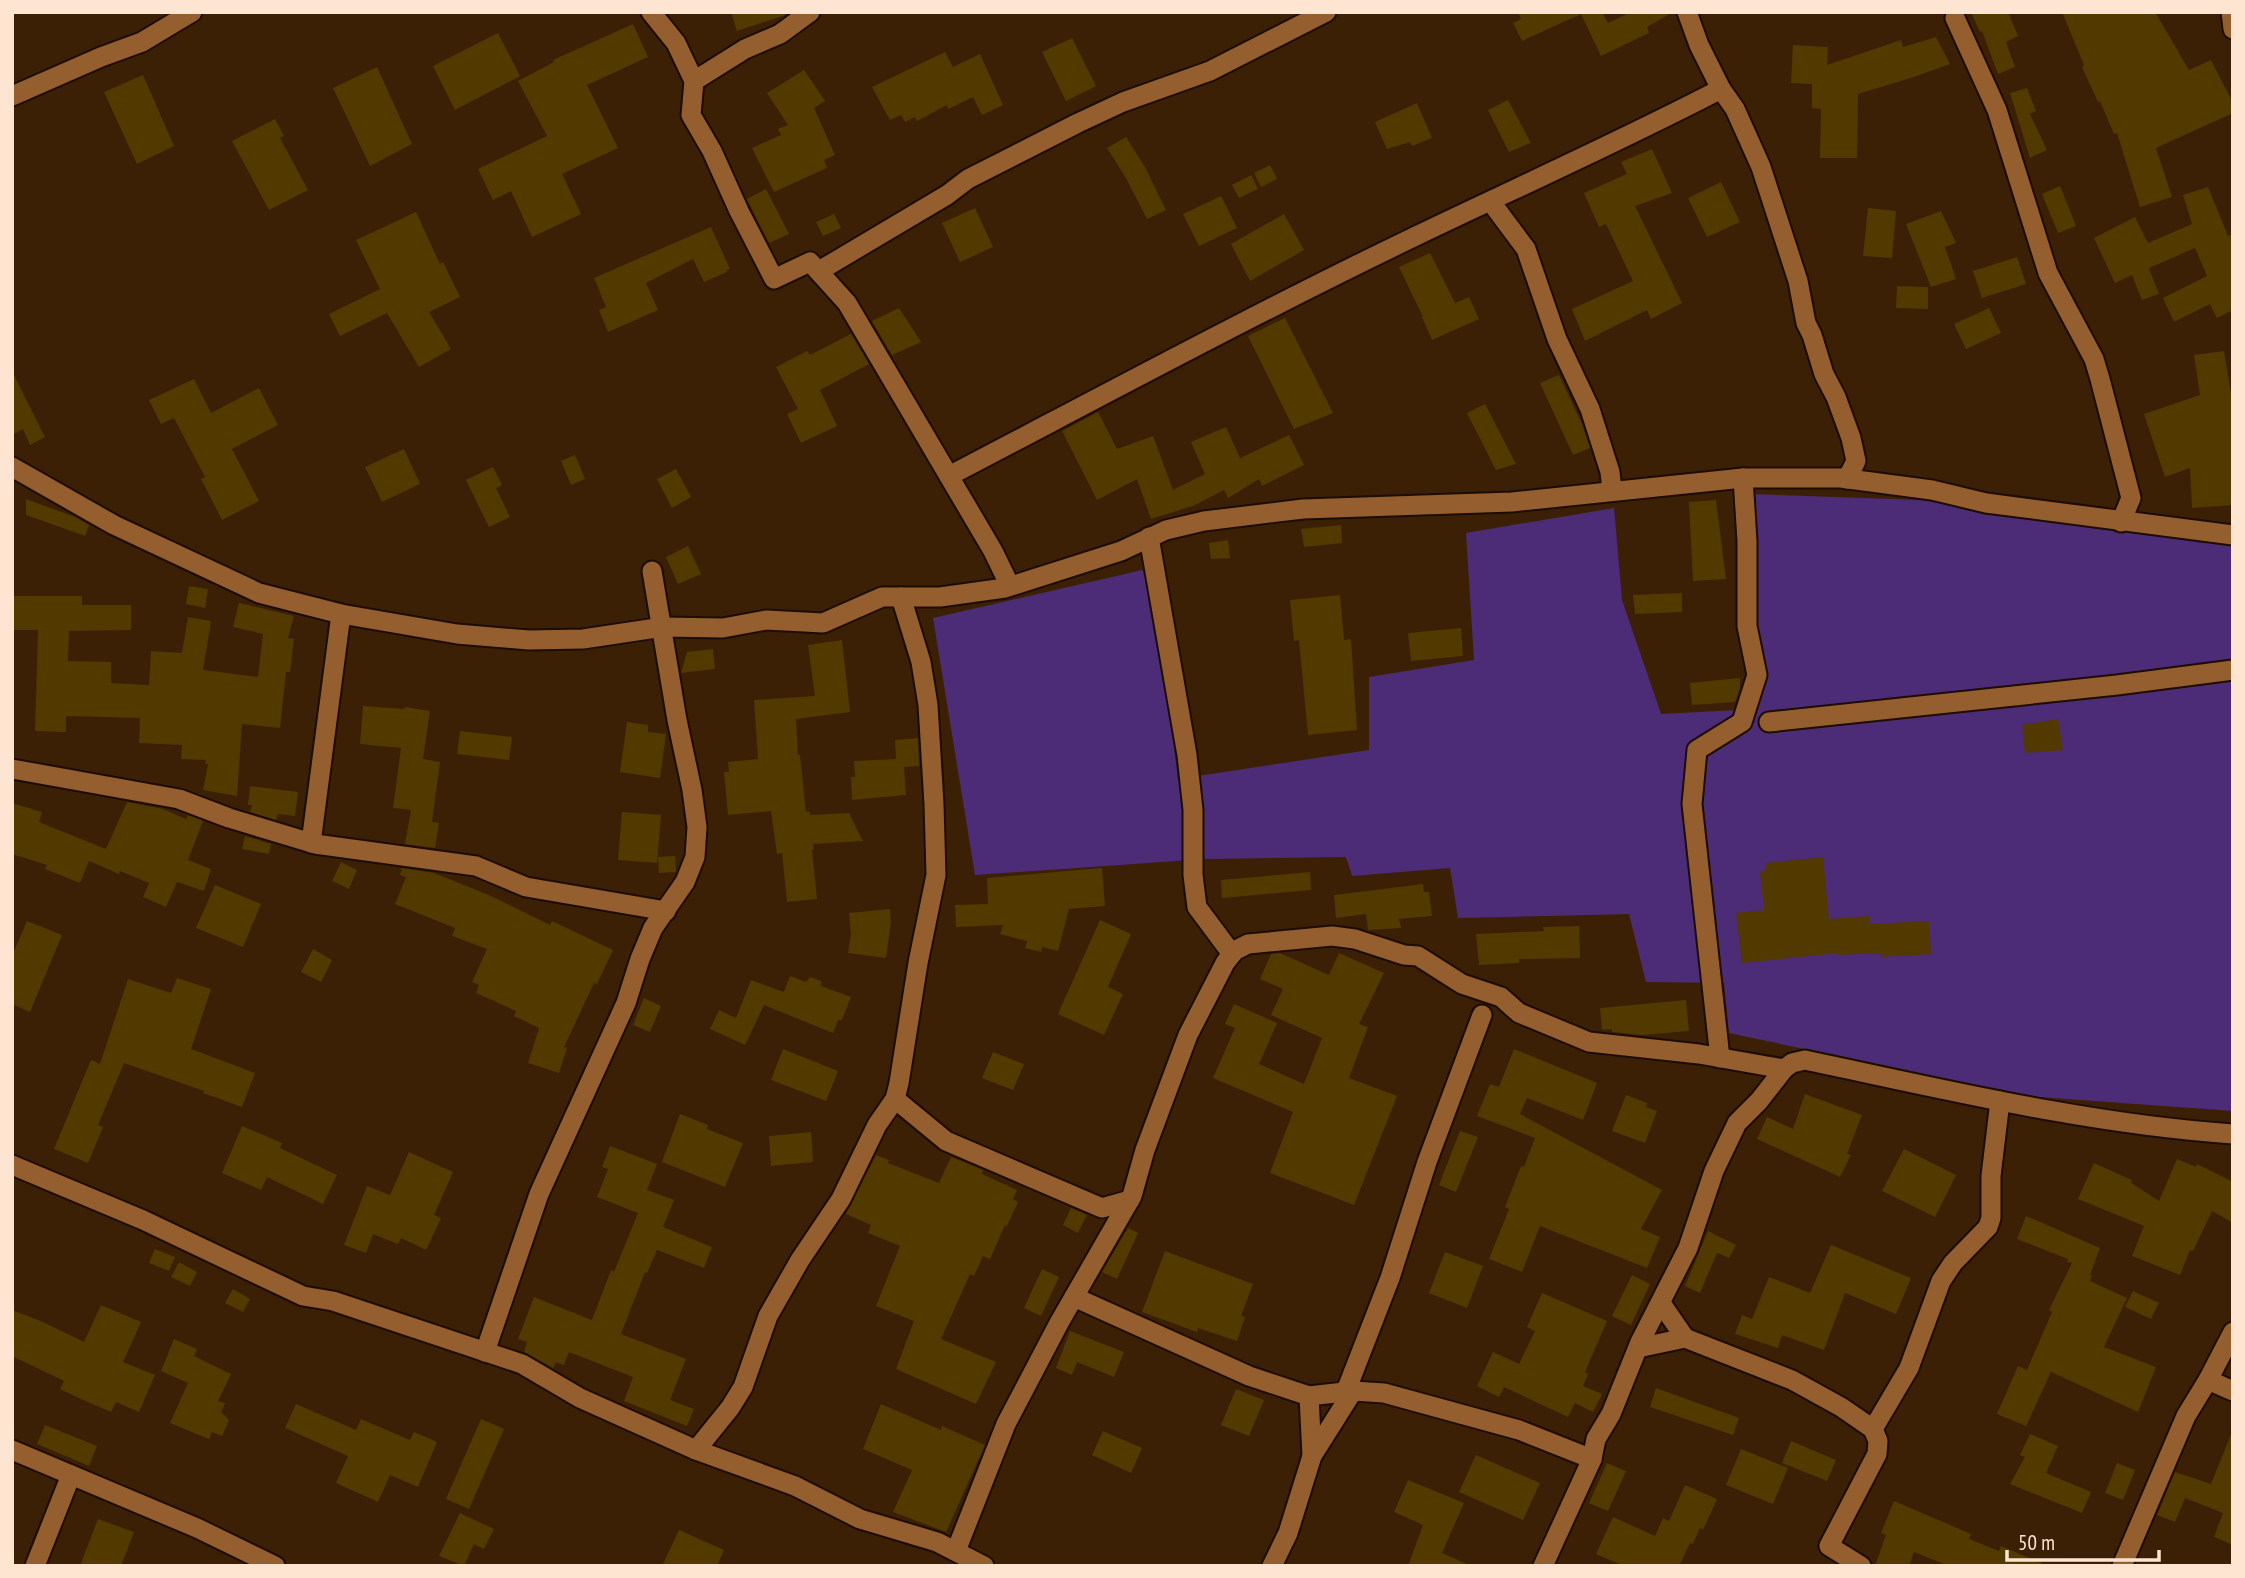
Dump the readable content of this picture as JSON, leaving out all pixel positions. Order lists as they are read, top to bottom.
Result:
{
  "scale_bar": "50 m"
}
